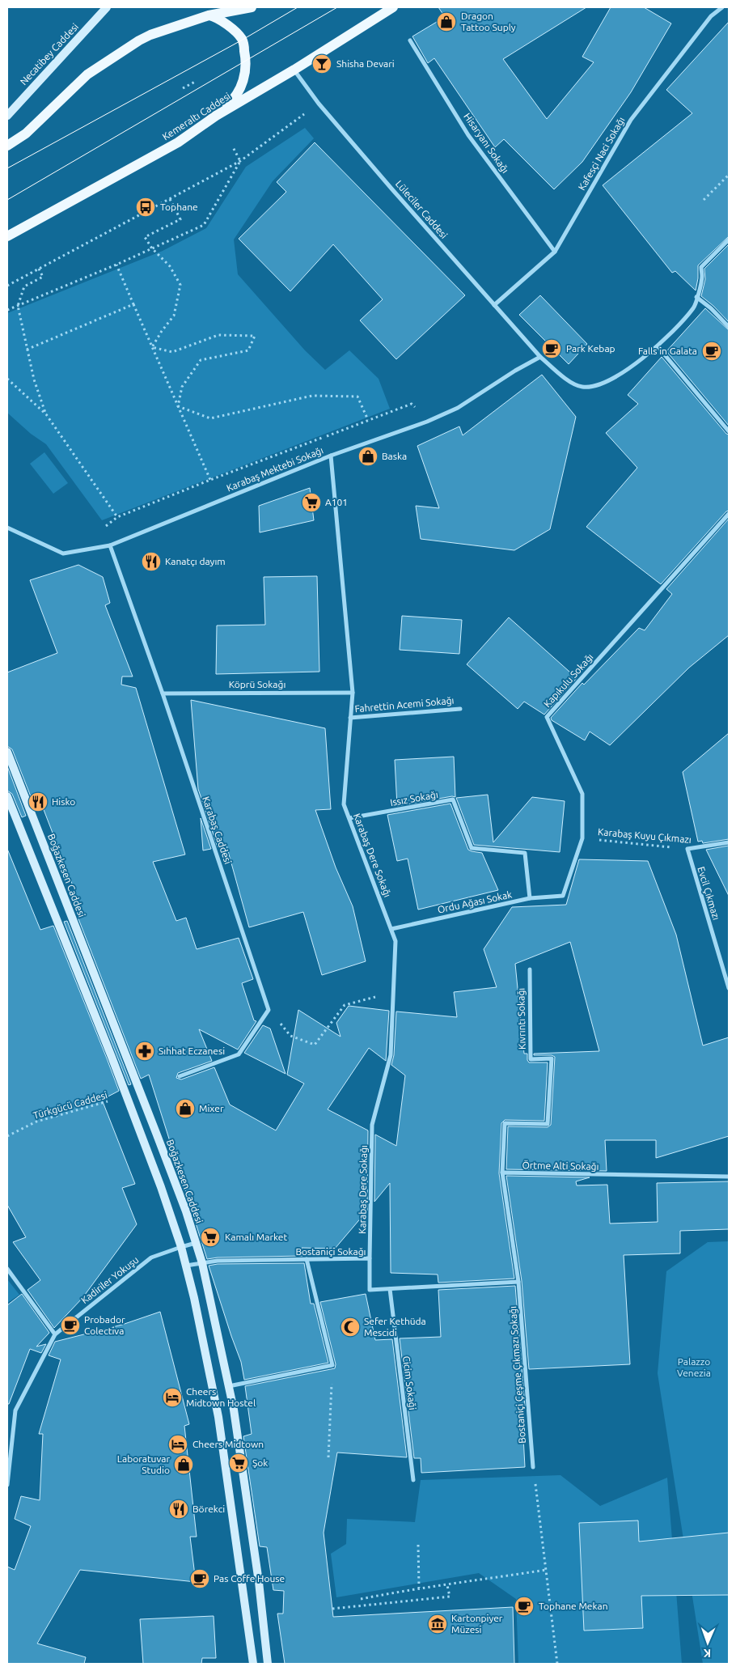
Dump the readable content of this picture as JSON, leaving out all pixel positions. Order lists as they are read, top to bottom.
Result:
{
  "streets": {
    "main road": ["Necatibey Caddesi", "Kemeraltı Caddesi", "Boğazkesen Caddesi"],
    "street": [
      "Hisaryanı Sokağı",
      "Kafesçi Naci Sokağı",
      "Lüleciler Caddesi",
      "Karabaş Mektebi Sokağı",
      "Kapıkulu Sokağı",
      "Köprü Sokağı",
      "Fahrettin Acemi Sokağı",
      "Issız Sokağı",
      "Karabaş Caddesi",
      "Karabaş Kuyu Çıkmazı",
      "Karabaş Dere Sokağı",
      "Evcil Çıkmazı",
      "Ordu Ağası Sokak",
      "Kıvrıntı Sokağı",
      "Örtme Alti Sokağı",
      "Bostaniçi Sokağı",
      "Kadiriler Yokuşu",
      "Bostaniçi Çeşme Çıkmazı Sokağı",
      "Cicim Sokaği"
    ],
    "path": ["Türkgücü Caddesi"]
  },
  "crossings": [
    ["Kemeraltı Caddesi", "Lüleciler Caddesi"],
    ["Hisaryanı Sokağı", "Kafesçi Naci Sokağı"],
    ["Kafesçi Naci Sokağı", "Lüleciler Caddesi"],
    ["Lüleciler Caddesi", "Karabaş Mektebi Sokağı"],
    ["Karabaş Mektebi Sokağı", "Karabaş Caddesi"],
    ["Karabaş Mektebi Sokağı", "Karabaş Dere Sokağı"],
    ["Kapıkulu Sokağı", "Karabaş Kuyu Çıkmazı"],
    ["Kapıkulu Sokağı", "Ordu Ağası Sokak"],
    ["Köprü Sokağı", "Karabaş Caddesi"],
    ["Köprü Sokağı", "Karabaş Dere Sokağı"],
    ["Fahrettin Acemi Sokağı", "Karabaş Dere Sokağı"],
    ["Issız Sokağı", "Karabaş Dere Sokağı"],
    ["Issız Sokağı", "Ordu Ağası Sokak"],
    ["Karabaş Kuyu Çıkmazı", "Evcil Çıkmazı"],
    ["Karabaş Dere Sokağı", "Ordu Ağası Sokak"],
    ["Karabaş Dere Sokağı", "Bostaniçi Sokağı"],
    ["Boğazkesen Caddesi", "Bostaniçi Sokağı"],
    ["Boğazkesen Caddesi", "Kadiriler Yokuşu"],
    ["Kıvrıntı Sokağı", "Örtme Alti Sokağı"],
    ["Bostaniçi Sokağı", "Bostaniçi Çeşme Çıkmazı Sokağı"],
    ["Bostaniçi Sokağı", "Cicim Sokaği"]
  ],
  "parks": ["Palazzo Venezia"],
  "places": {
    "shop": [
      "Dragon Tattoo Suply",
      "Baska",
      "Mixer",
      "Laboratuvar Studio"
    ],
    "bar": ["Shisha Devari"],
    "bus stop": ["Tophane"],
    "cafe": [
      "Park Kebap",
      "Falls in Galata",
      "Probador Colectiva",
      "Pas Coffe House",
      "Tophane Mekan"
    ],
    "supermarket": ["A101", "Kamalı Market", "Şok"],
    "restaurant": ["Kanatçı dayım", "Hisko", "Börekci"],
    "pharmacy": ["Sıhhat Eczanesi"],
    "mosque": ["Sefer Kethüda Mescidi"],
    "hotel": ["Cheers Midtown Hostel", "Cheers Midtown"],
    "museum": ["Kartonpiyer Müzesi"]
  },
  "north": "bottom"
}
